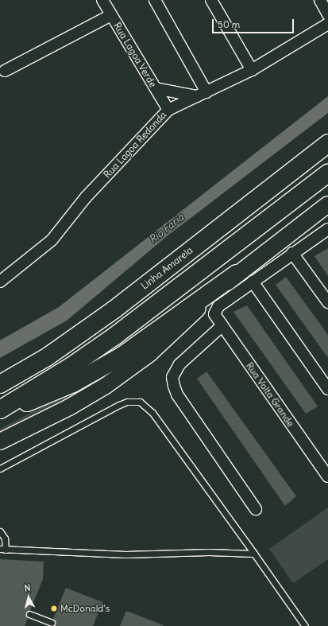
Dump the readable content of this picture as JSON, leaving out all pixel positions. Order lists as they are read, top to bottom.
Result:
{
  "streets": {
    "highway": ["Linha Amarela"],
    "street": ["Rua Lagoa Verde", "Rua Lagoa Redonda", "Rua Volta Grande"]
  },
  "crossings": [
    ["Rua Lagoa Verde", "Rua Lagoa Redonda"]
  ],
  "water": ["Rio Faria"],
  "places": ["McDonald's"],
  "scale_bar": "50 m",
  "north": "top"
}
